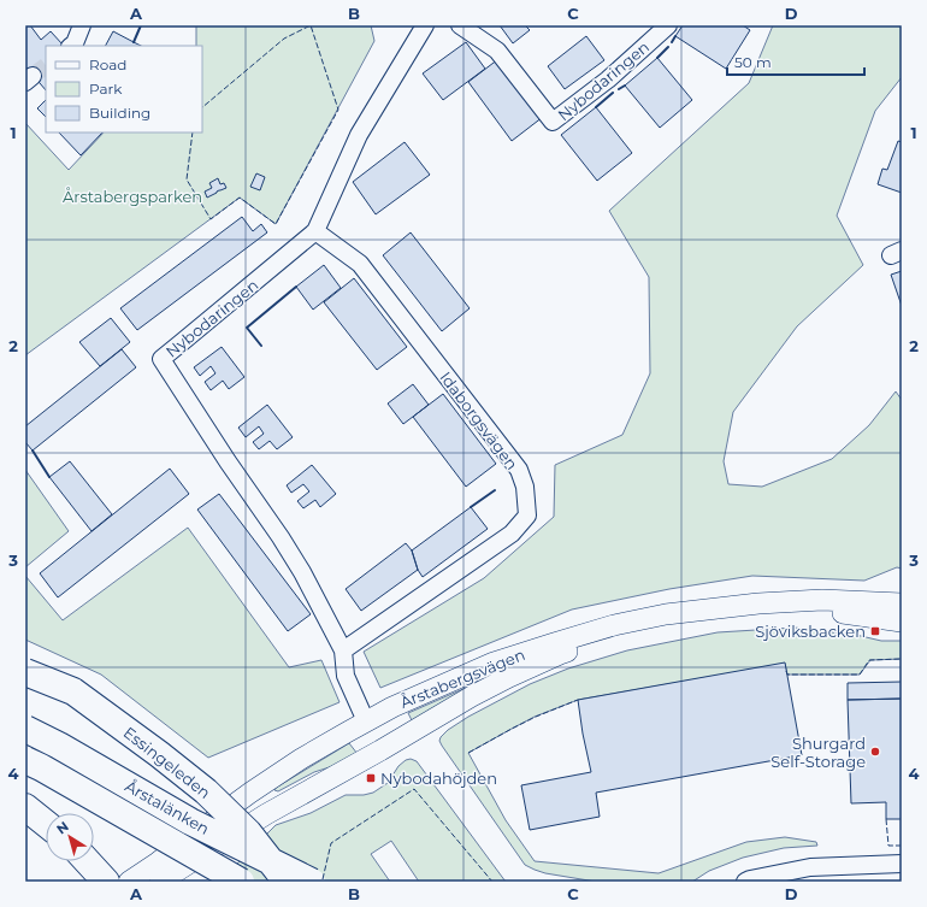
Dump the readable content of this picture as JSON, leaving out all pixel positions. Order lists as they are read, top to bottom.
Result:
{
  "streets": {
    "highway": ["Essingeleden", "Årstalänken"],
    "street": ["Nybodaringen", "Idaborgsvägen", "Årstabergsvägen"]
  },
  "crossings": [
    ["Nybodaringen", "Idaborgsvägen"],
    ["Nybodaringen", "Årstabergsvägen"]
  ],
  "parks": ["Årstabergsparken"],
  "places": {
    "transit": ["Sjöviksbacken", "Nybodahöjden"],
    "other": ["Shurgard Self-Storage"]
  },
  "legend": ["Road", "Park", "Building"],
  "scale_bar": "50 m",
  "north": "top left",
  "grid": {
    "columns": [
      "A",
      "B",
      "C",
      "D"
    ],
    "rows": [
      "1",
      "2",
      "3",
      "4"
    ]
  }
}
